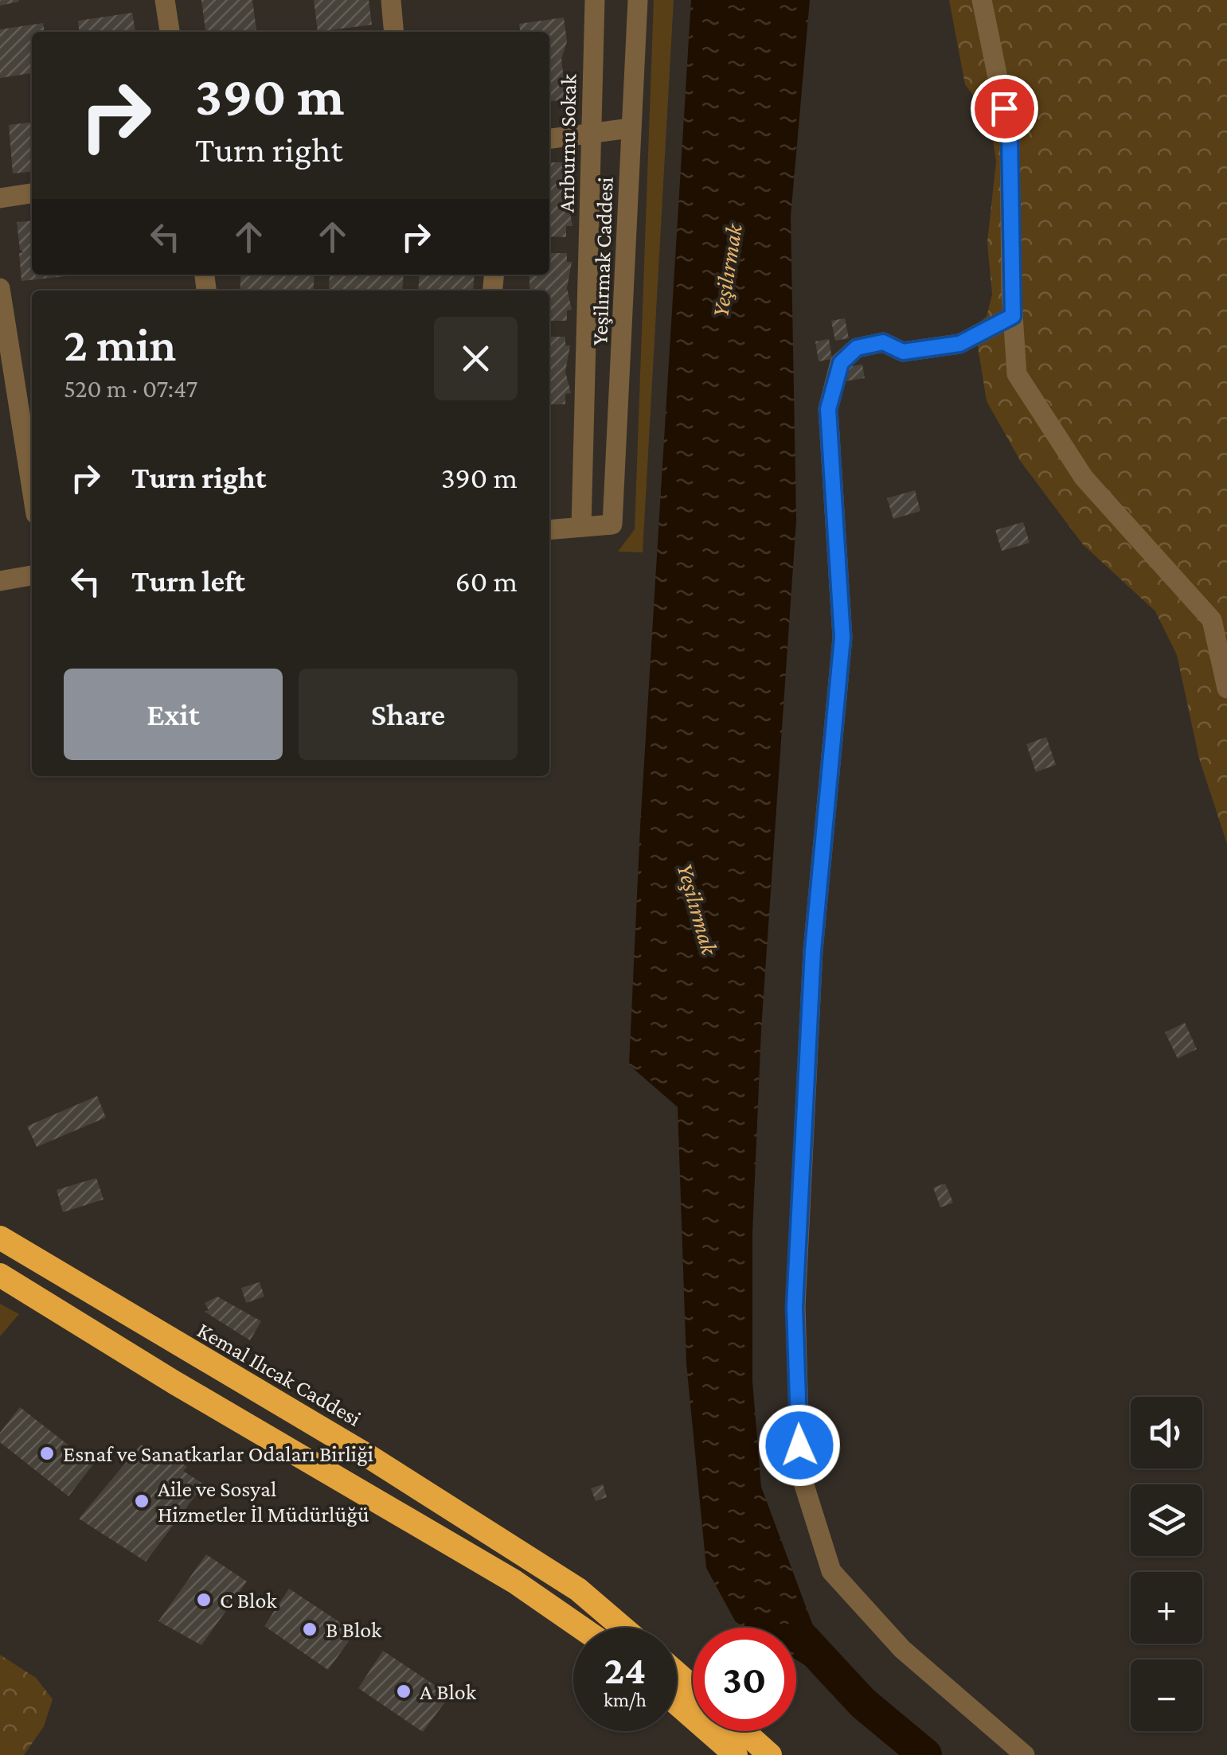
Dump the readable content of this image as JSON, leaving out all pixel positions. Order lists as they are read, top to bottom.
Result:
{
  "streets": {
    "highway": ["Kemal Ilıcak Caddesi"],
    "street": ["Arıburnu Sokak", "Yeşilırmak Caddesi"]
  },
  "crossings": [
    ["Arıburnu Sokak", "Yeşilırmak Caddesi"]
  ],
  "water": ["Yeşilırmak"],
  "places": [
    "Esnaf ve Sanatkarlar Odaları Birliği",
    "Aile ve Sosyal Hizmetler İl Müdürlüğü",
    "C Blok",
    "B Blok",
    "A Blok"
  ],
  "page": {
    "turn": ["390 m", "Turn right"],
    "heading": ["2 min", "520 m · 07:47"],
    "list": [
      {
        "name": "Turn right",
        "value": "390 m"
      },
      {
        "name": "Turn left",
        "value": "60 m"
      }
    ],
    "buttons": ["Exit", "Share"],
    "map_buttons": ["+", "−"],
    "speed": "24 km/h",
    "limit": "30"
  }
}
